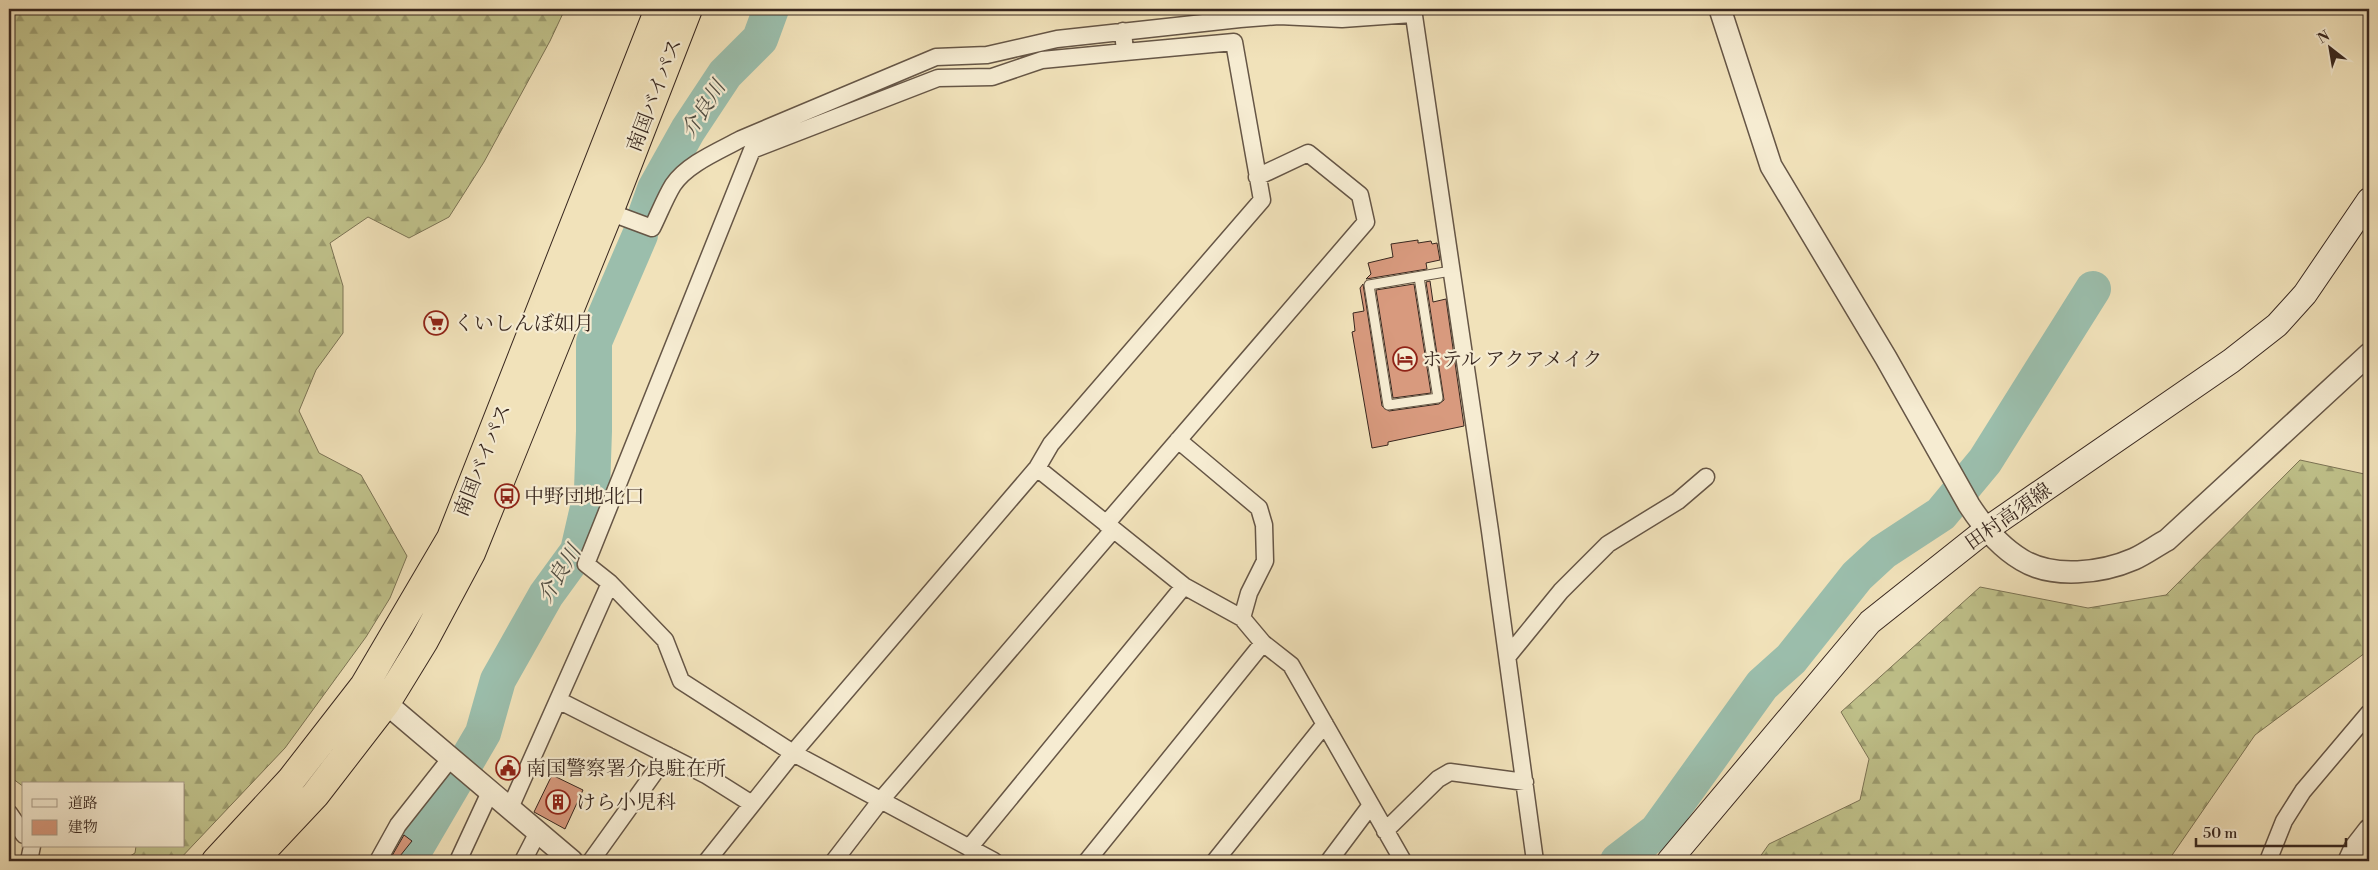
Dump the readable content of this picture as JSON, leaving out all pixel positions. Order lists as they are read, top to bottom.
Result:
{
  "streets": {
    "highway": ["南国バイパス"],
    "main road": ["田村高須線"]
  },
  "water": ["介良川"],
  "places": {
    "supermarket": ["くいしんぼ如月"],
    "hotel": ["ホテル アクアメイク"],
    "bus stop": ["中野団地北口"],
    "public building": ["南国警察署介良駐在所"],
    "building": ["けら小児科"]
  },
  "legend": ["道路", "建物"],
  "scale_bar": "50 m",
  "north": "top left"
}
